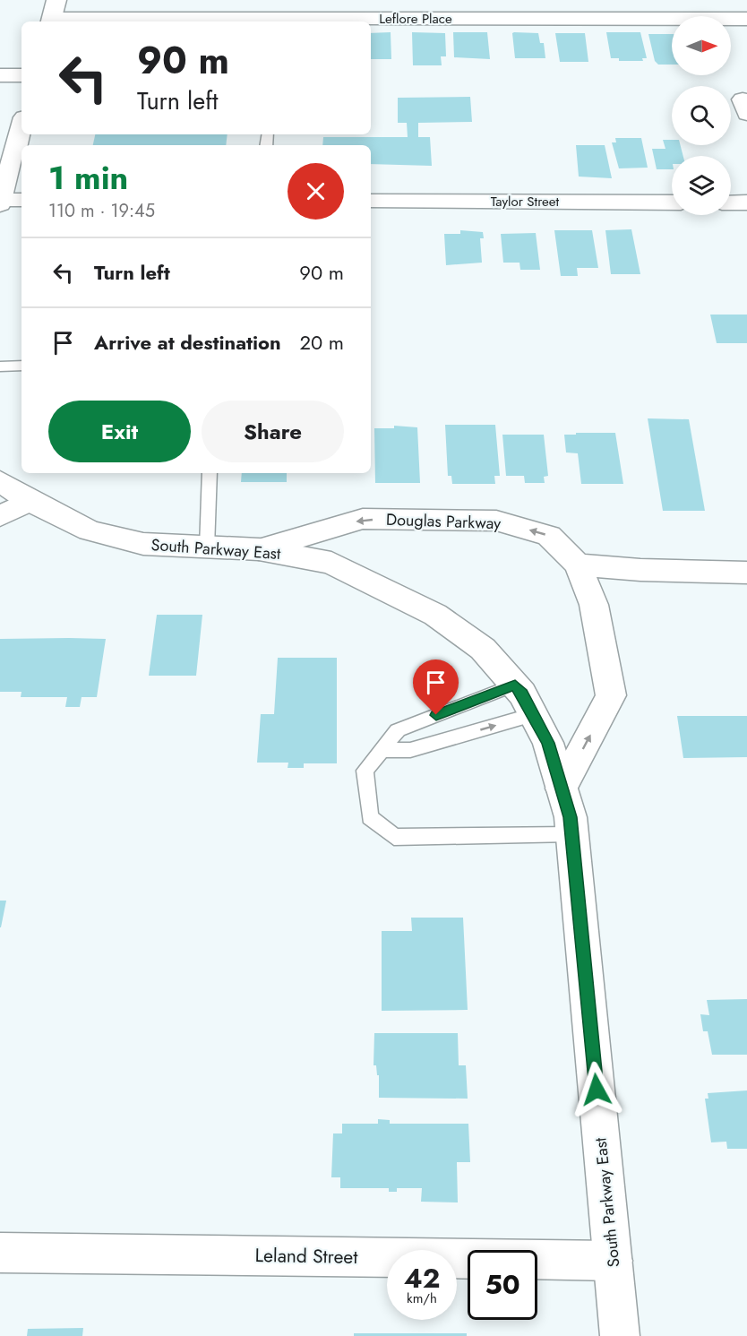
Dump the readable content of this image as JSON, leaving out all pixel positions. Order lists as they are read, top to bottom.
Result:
{
  "streets": {
    "street": [
      "Leflore Place",
      "Taylor Street",
      "Douglas Parkway",
      "South Parkway East",
      "Leland Street"
    ]
  },
  "crossings": [
    ["Douglas Parkway", "South Parkway East"],
    ["South Parkway East", "Leland Street"]
  ],
  "one_way": ["Douglas Parkway"],
  "north": "right",
  "page": {
    "turn": ["90 m", "Turn left"],
    "heading": ["1 min", "110 m · 19:45"],
    "list": [
      {
        "name": "Turn left",
        "value": "90 m"
      },
      {
        "name": "Arrive at destination",
        "value": "20 m"
      }
    ],
    "buttons": ["Exit", "Share"],
    "speed": "42 km/h",
    "limit": "50"
  }
}
